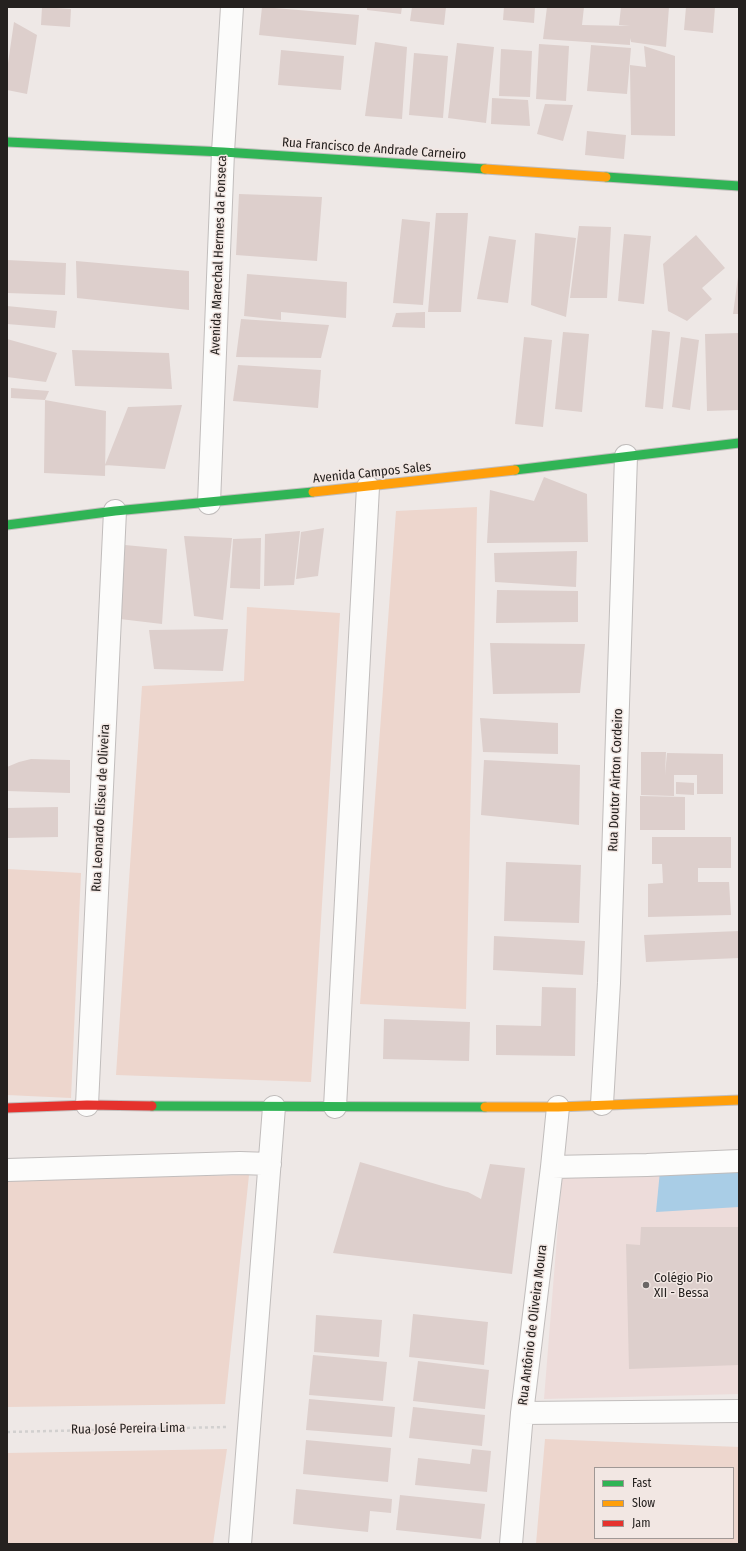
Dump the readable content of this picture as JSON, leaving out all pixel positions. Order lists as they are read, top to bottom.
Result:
{
  "streets": {
    "street": [
      "Rua Francisco de Andrade Carneiro",
      "Avenida Marechal Hermes da Fonseca",
      "Avenida Campos Sales",
      "Rua Doutor Airton Cordeiro",
      "Rua Leonardo Eliseu de Oliveira",
      "Rua Antônio de Oliveira Moura"
    ],
    "path": ["Rua José Pereira Lima"]
  },
  "crossings": [
    ["Rua Francisco de Andrade Carneiro", "Avenida Marechal Hermes da Fonseca"],
    ["Avenida Marechal Hermes da Fonseca", "Avenida Campos Sales"],
    ["Avenida Campos Sales", "Rua Doutor Airton Cordeiro"],
    ["Avenida Campos Sales", "Rua Leonardo Eliseu de Oliveira"]
  ],
  "places": ["Colégio Pio XII - Bessa"],
  "legend": ["Fast", "Slow", "Jam"]
}
